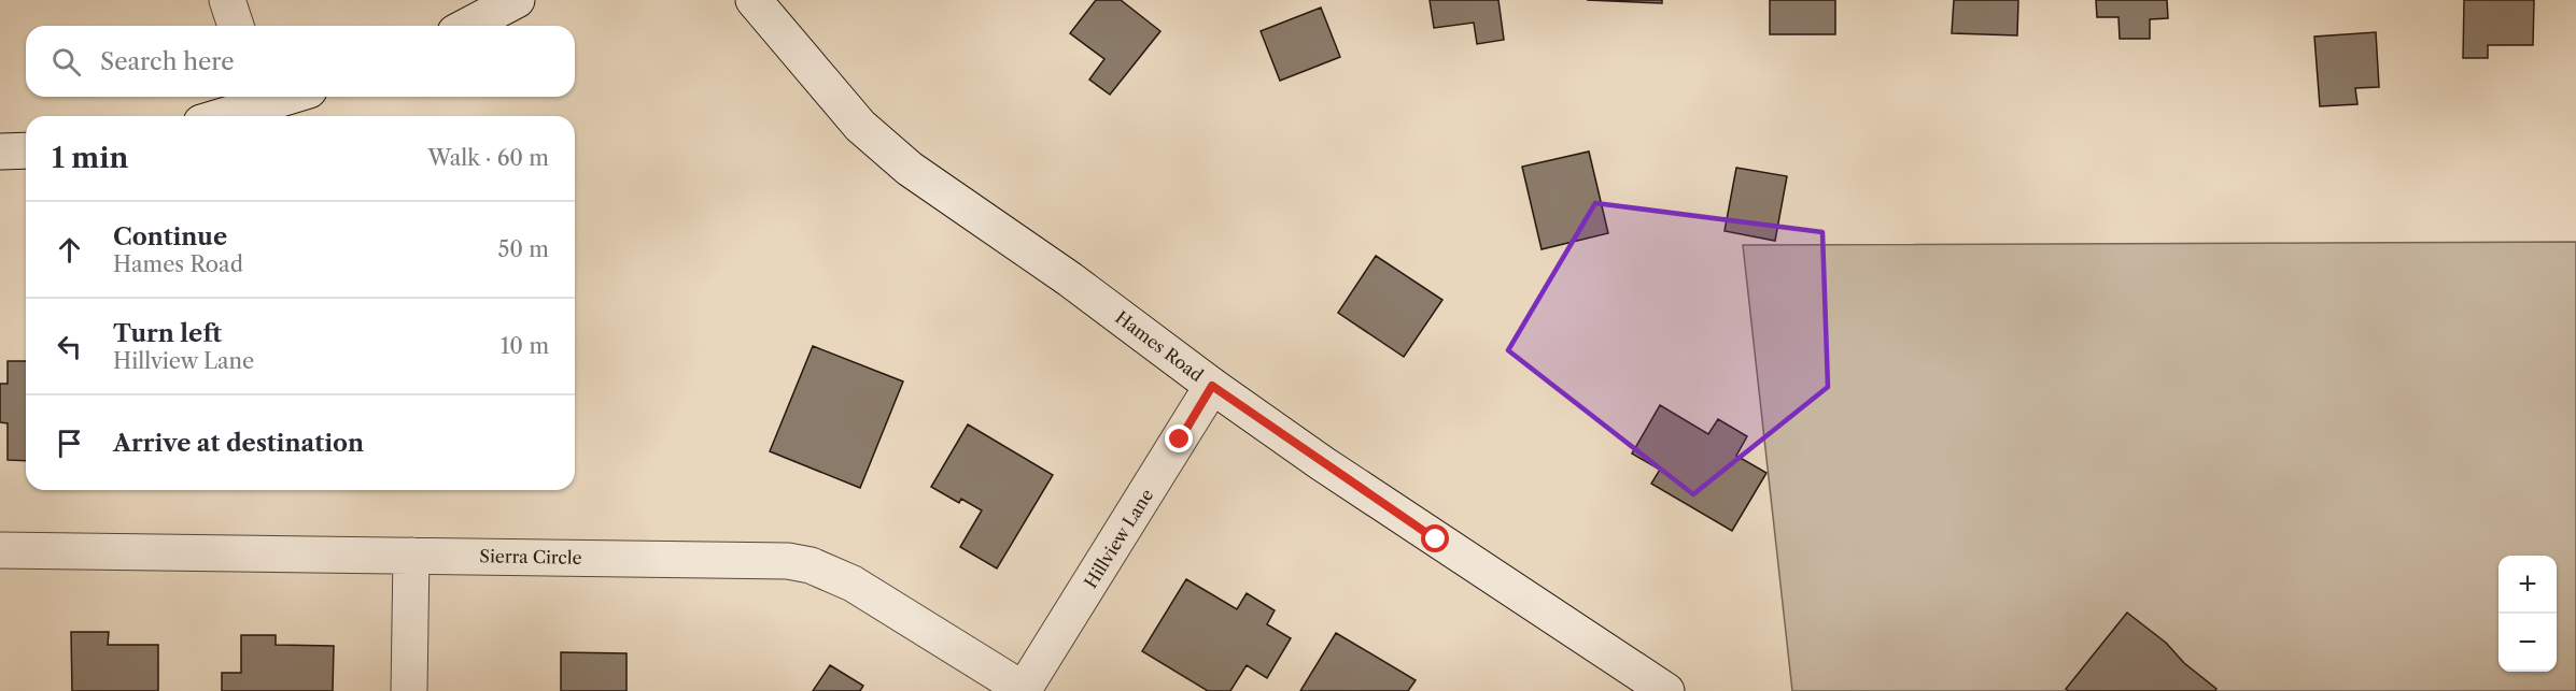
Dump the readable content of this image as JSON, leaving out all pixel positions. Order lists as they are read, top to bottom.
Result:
{
  "streets": {
    "street": ["Hames Road", "Hillview Lane", "Sierra Circle"]
  },
  "crossings": [
    ["Hames Road", "Hillview Lane"],
    ["Hillview Lane", "Sierra Circle"]
  ],
  "page": {
    "search": "Search here",
    "heading": ["1 min", "Walk · 60 m"],
    "list": [
      ["Continue", "Hames Road", "50 m"],
      ["Turn left", "Hillview Lane", "10 m"],
      "Arrive at destination"
    ],
    "map_buttons": ["+", "−"]
  }
}
